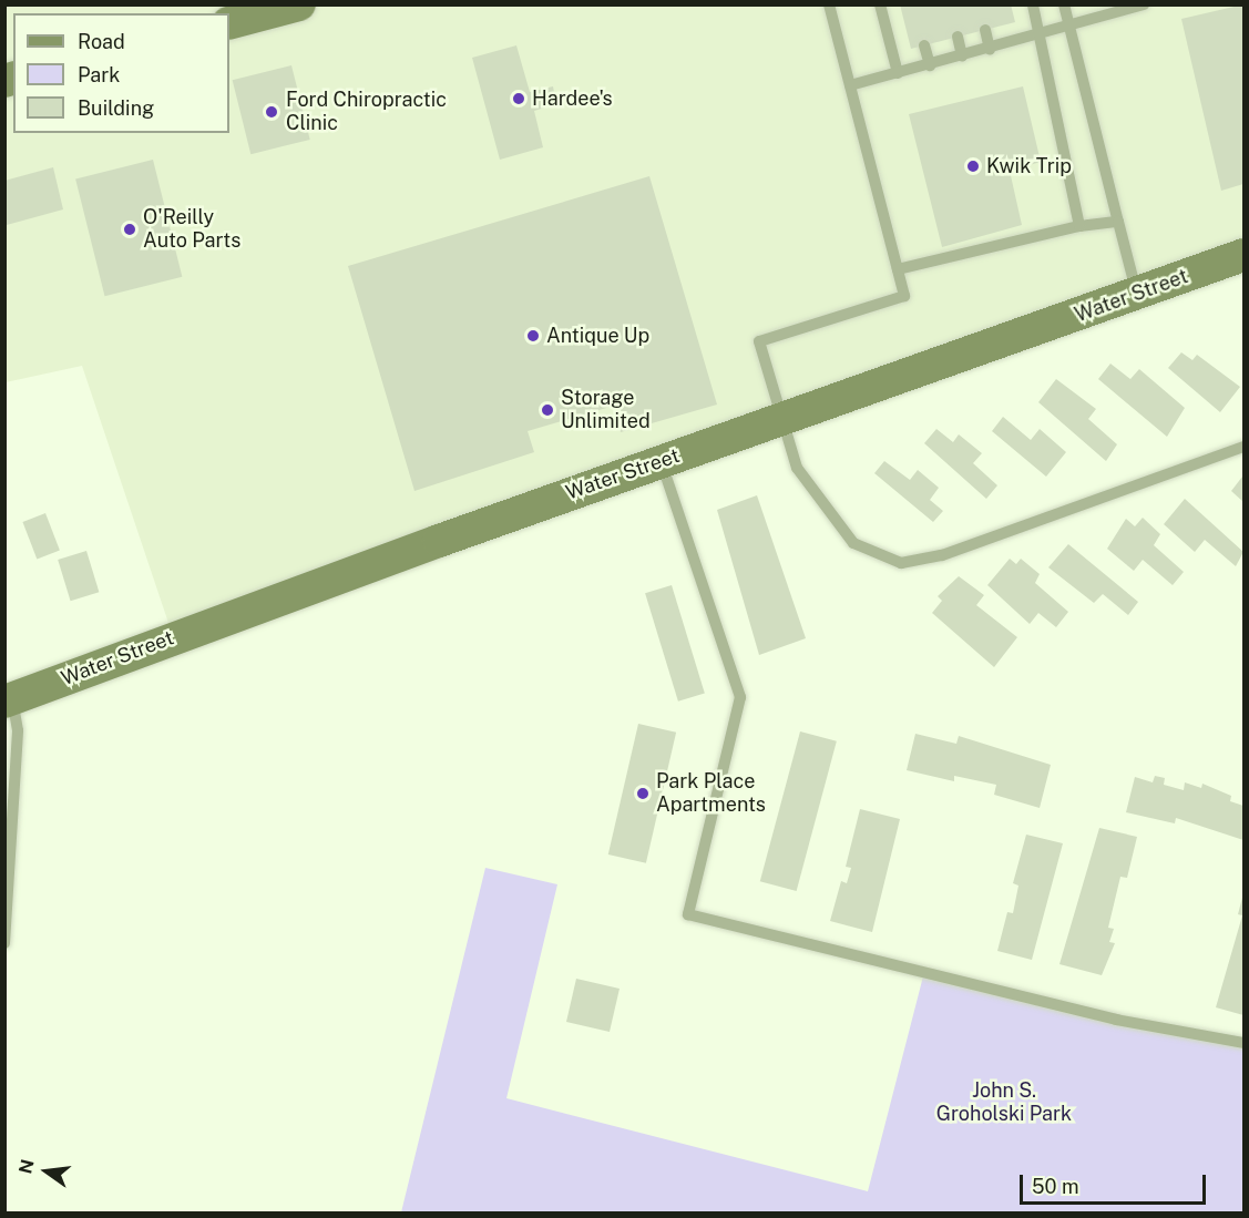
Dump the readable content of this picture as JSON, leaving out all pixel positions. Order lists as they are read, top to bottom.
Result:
{
  "streets": {
    "street": ["Water Street"]
  },
  "parks": ["John S. Groholski Park"],
  "places": [
    "Hardee's",
    "Ford Chiropractic Clinic",
    "Kwik Trip",
    "O'Reilly Auto Parts",
    "Antique Up",
    "Storage Unlimited",
    "Park Place Apartments"
  ],
  "legend": ["Road", "Park", "Building"],
  "scale_bar": "50 m",
  "north": "left"
}
